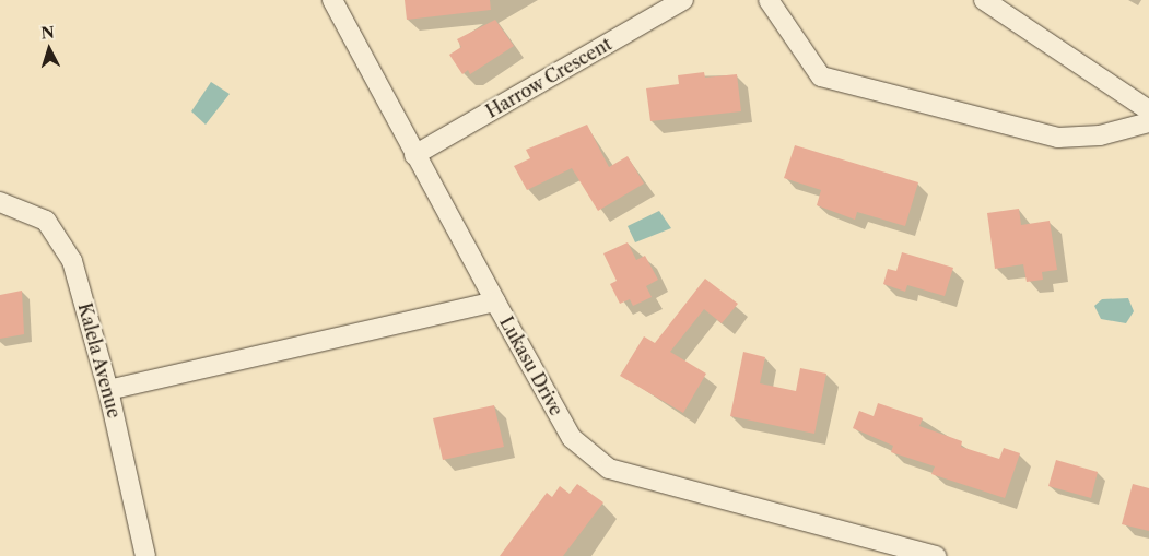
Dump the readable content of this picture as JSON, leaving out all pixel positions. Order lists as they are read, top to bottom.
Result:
{
  "streets": {
    "street": ["Harrow Crescent", "Kalela Avenue", "Lukasu Drive"]
  },
  "crossings": [
    ["Kalela Avenue", "Lukasu Drive"]
  ],
  "north": "top"
}
